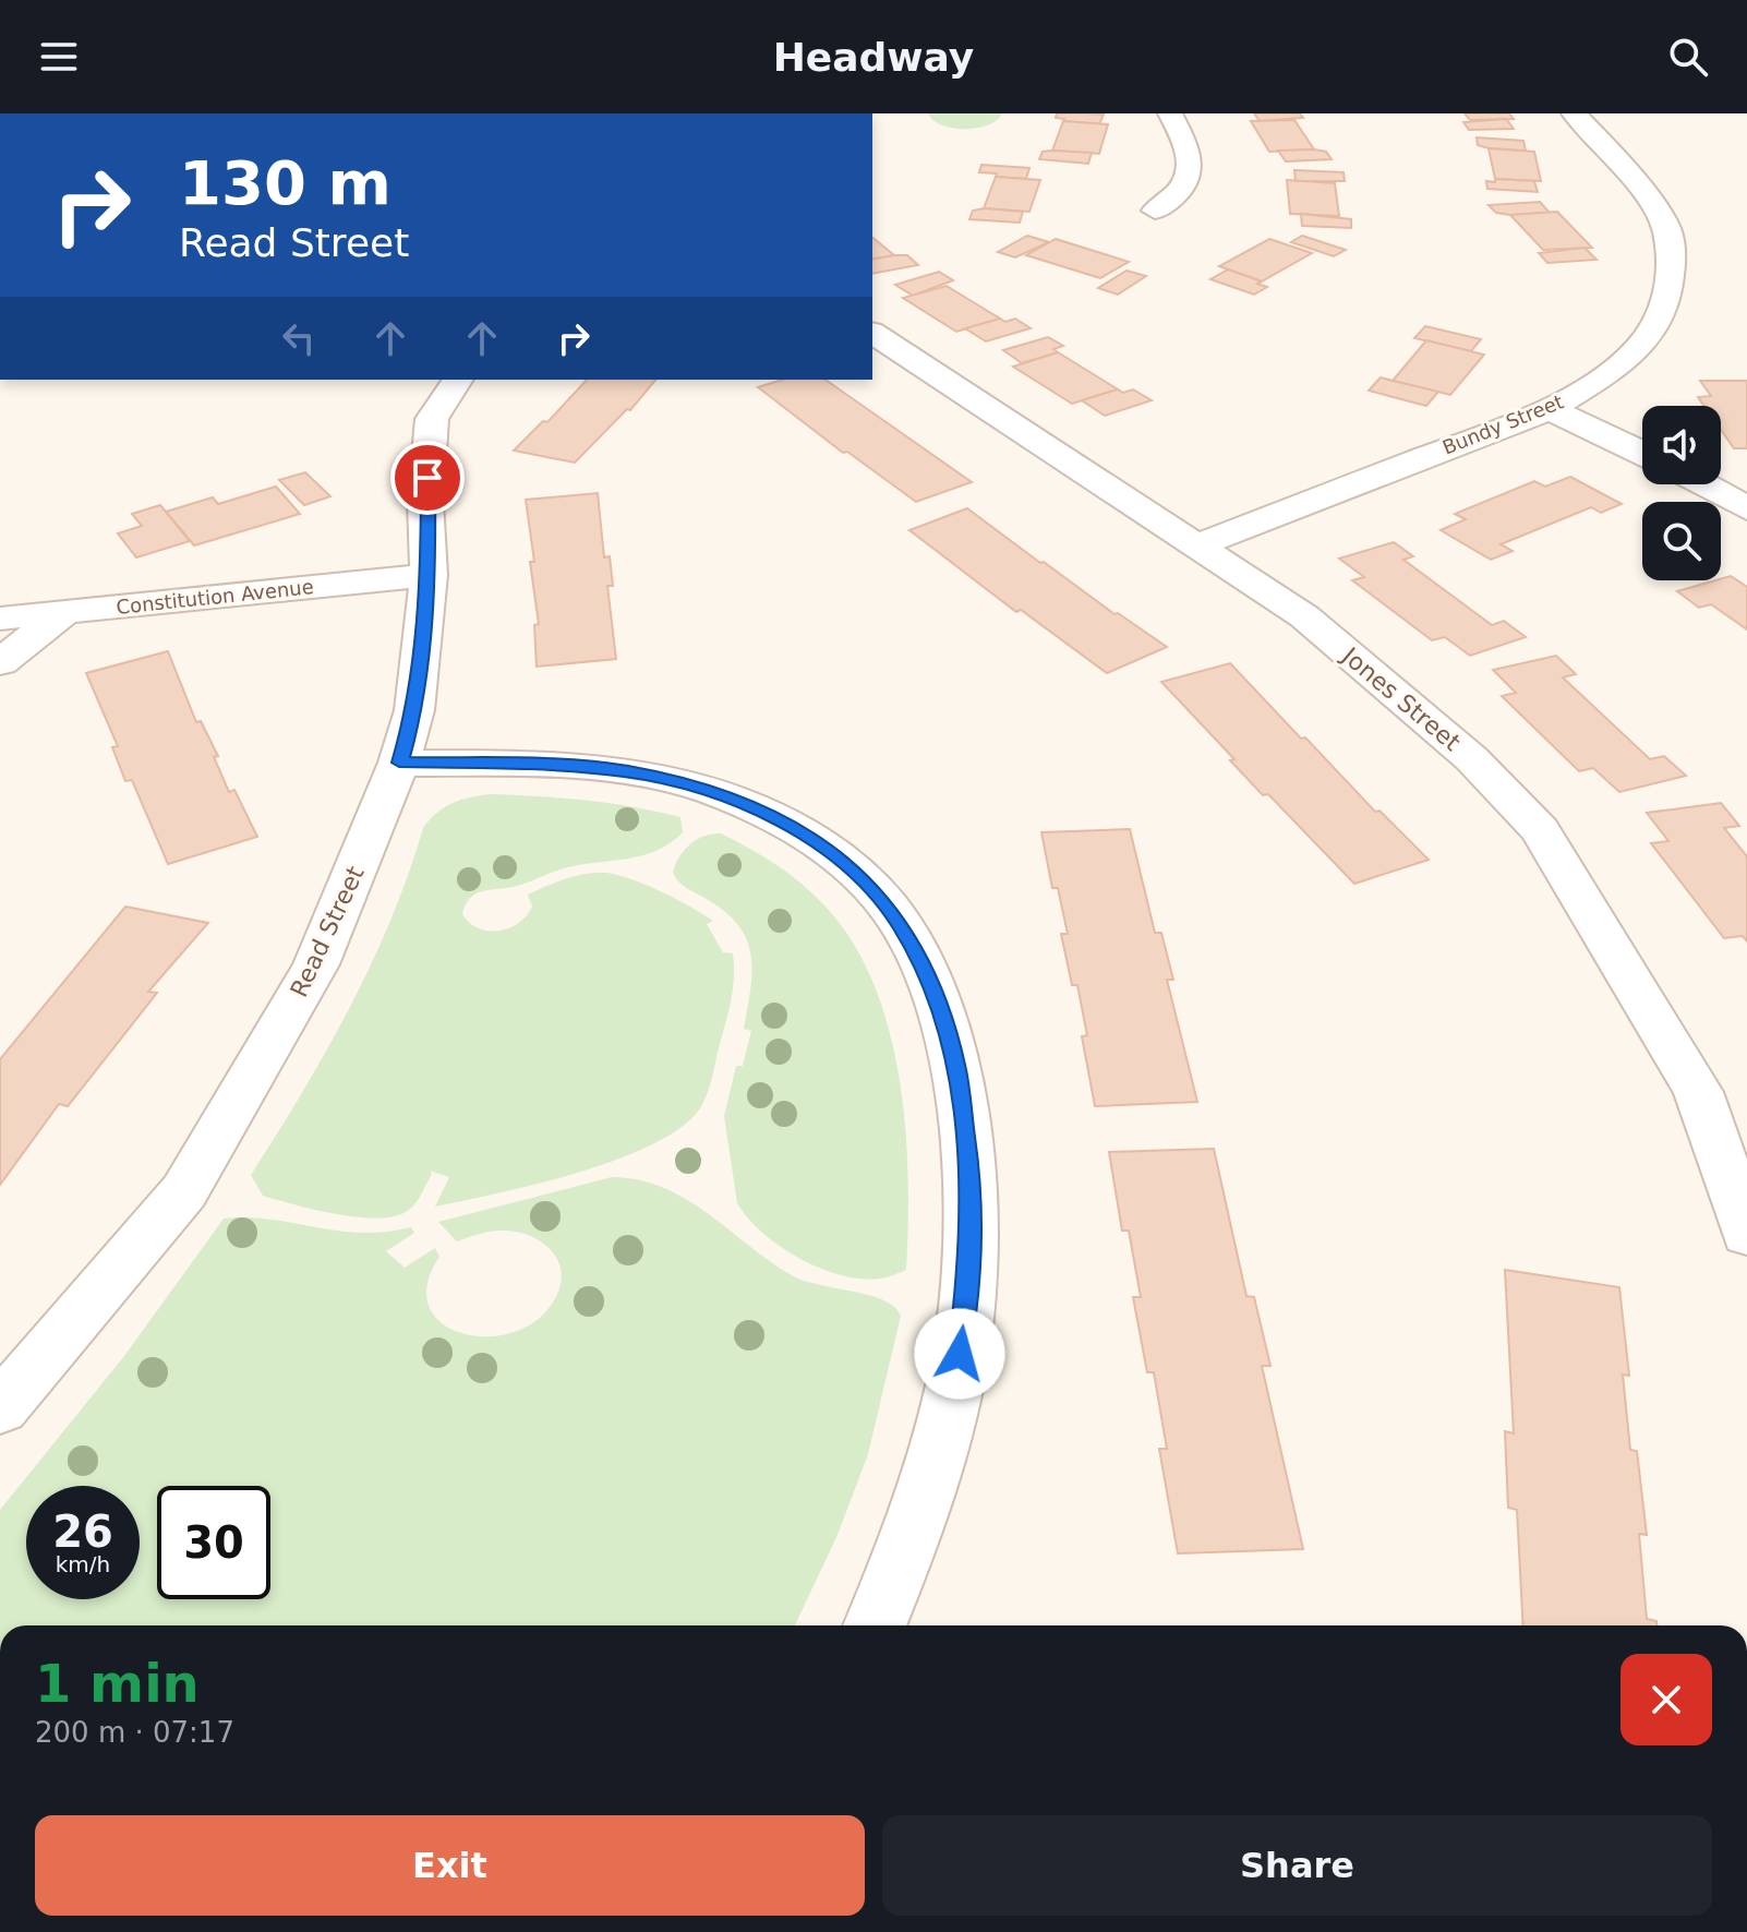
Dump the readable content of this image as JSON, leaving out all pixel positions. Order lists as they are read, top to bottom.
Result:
{
  "streets": {
    "street": [
      "Bundy Street",
      "Constitution Avenue",
      "Jones Street",
      "Read Street"
    ]
  },
  "crossings": [
    ["Bundy Street", "Jones Street"],
    ["Constitution Avenue", "Read Street"]
  ],
  "page": {
    "header": "Headway",
    "turn": ["130 m", "Read Street"],
    "speed": "26 km/h",
    "limit": "30",
    "heading": ["1 min", "200 m · 07:17"],
    "buttons": ["Exit", "Share"]
  }
}
